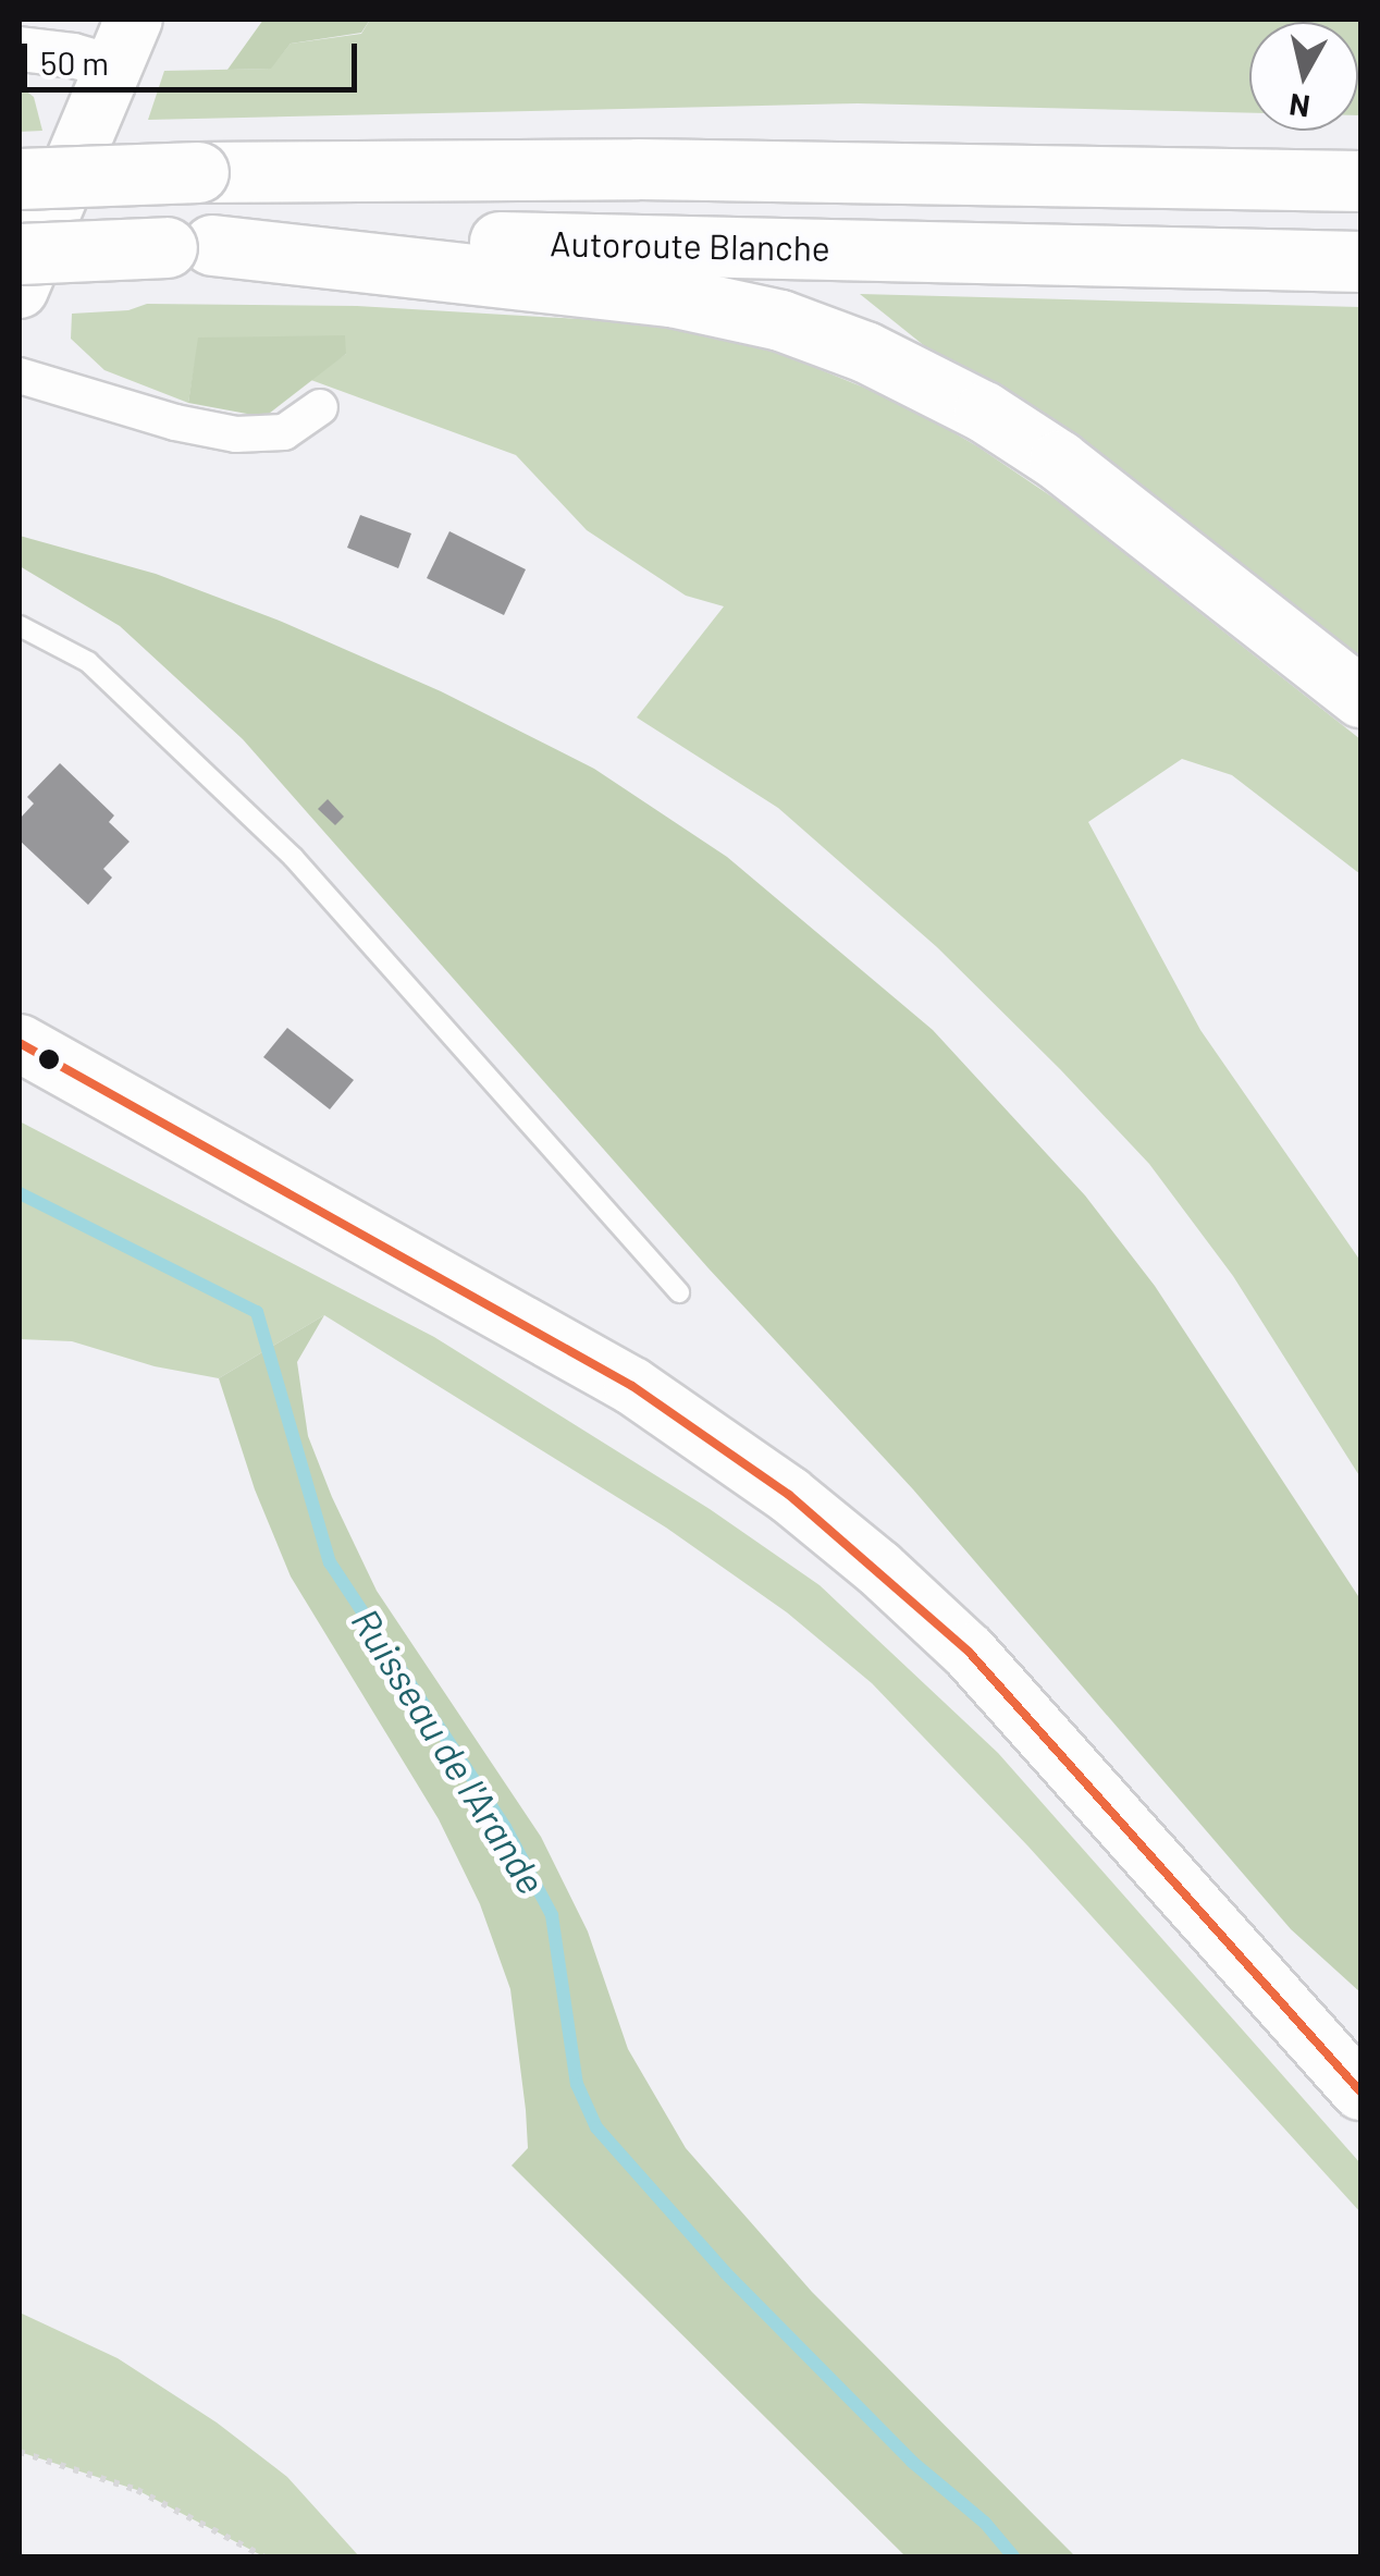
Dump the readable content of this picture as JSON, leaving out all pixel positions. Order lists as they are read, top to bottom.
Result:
{
  "streets": {
    "highway": ["Autoroute Blanche"]
  },
  "water": ["Ruisseau de l'Arande"],
  "scale_bar": "50 m",
  "north": "bottom"
}
